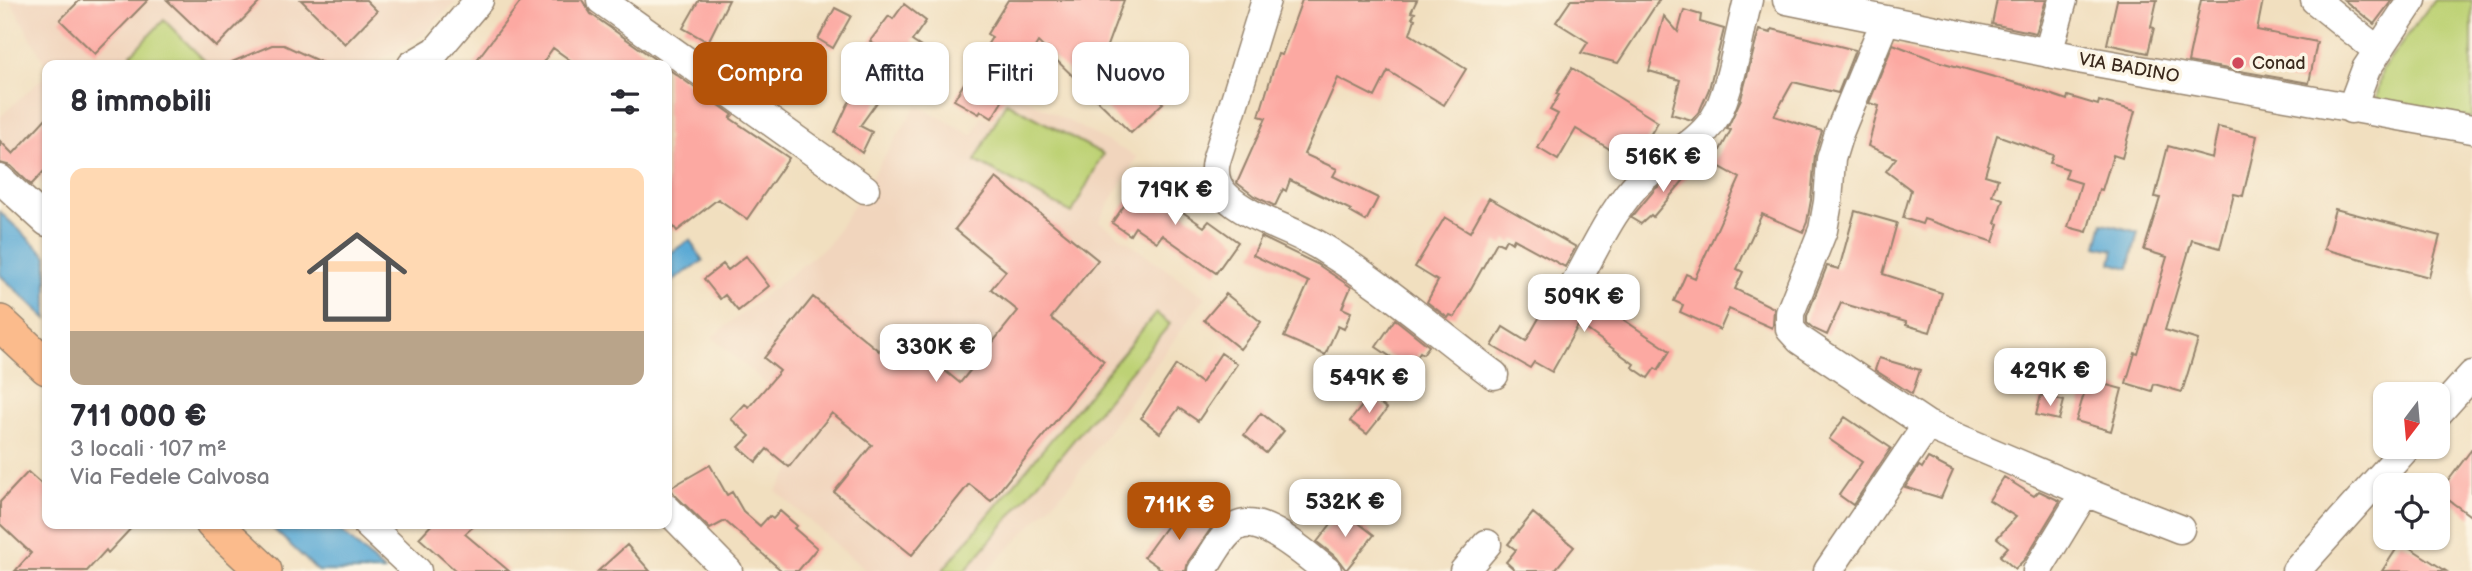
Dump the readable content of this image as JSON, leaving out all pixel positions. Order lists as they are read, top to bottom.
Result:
{
  "streets": {
    "street": ["VIA BADINO"]
  },
  "places": ["Conad"],
  "north": "bottom",
  "page": {
    "chip": [
      "Compra",
      "Affitta",
      "Filtri",
      "Nuovo"
    ],
    "heading": "8 immobili",
    "price": [
      "516K €",
      "719K €",
      "509K €",
      "330K €",
      "429K €",
      "549K €",
      "532K €",
      "711K €"
    ],
    "list": [
      {
        "name": "711 000 €",
        "note": "3 locali · 107 m² · Via Fedele Calvosa"
      }
    ]
  }
}
